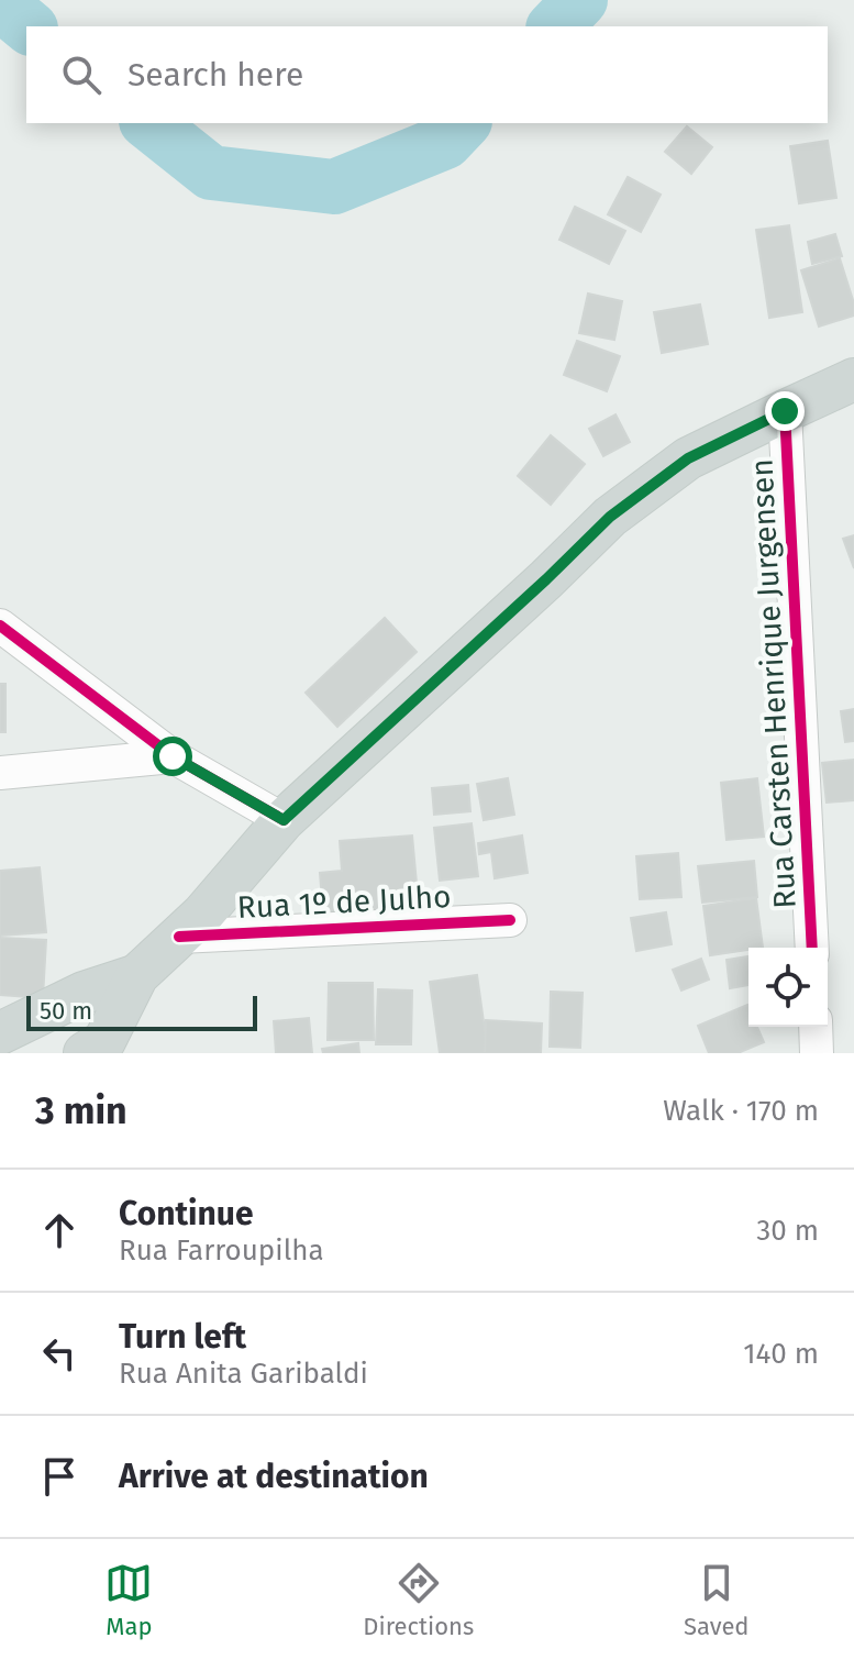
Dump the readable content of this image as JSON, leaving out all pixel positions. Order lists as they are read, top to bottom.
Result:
{
  "streets": {
    "street": ["Rua Carsten Henrique Jurgensen", "Rua 1º de Julho"]
  },
  "scale_bar": "50 m",
  "page": {
    "search": "Search here",
    "scale": "50 m",
    "heading": ["3 min", "Walk · 170 m"],
    "list": [
      ["Continue", "Rua Farroupilha", "30 m"],
      ["Turn left", "Rua Anita Garibaldi", "140 m"],
      "Arrive at destination"
    ],
    "nav": ["Map", "Directions", "Saved"]
  }
}
